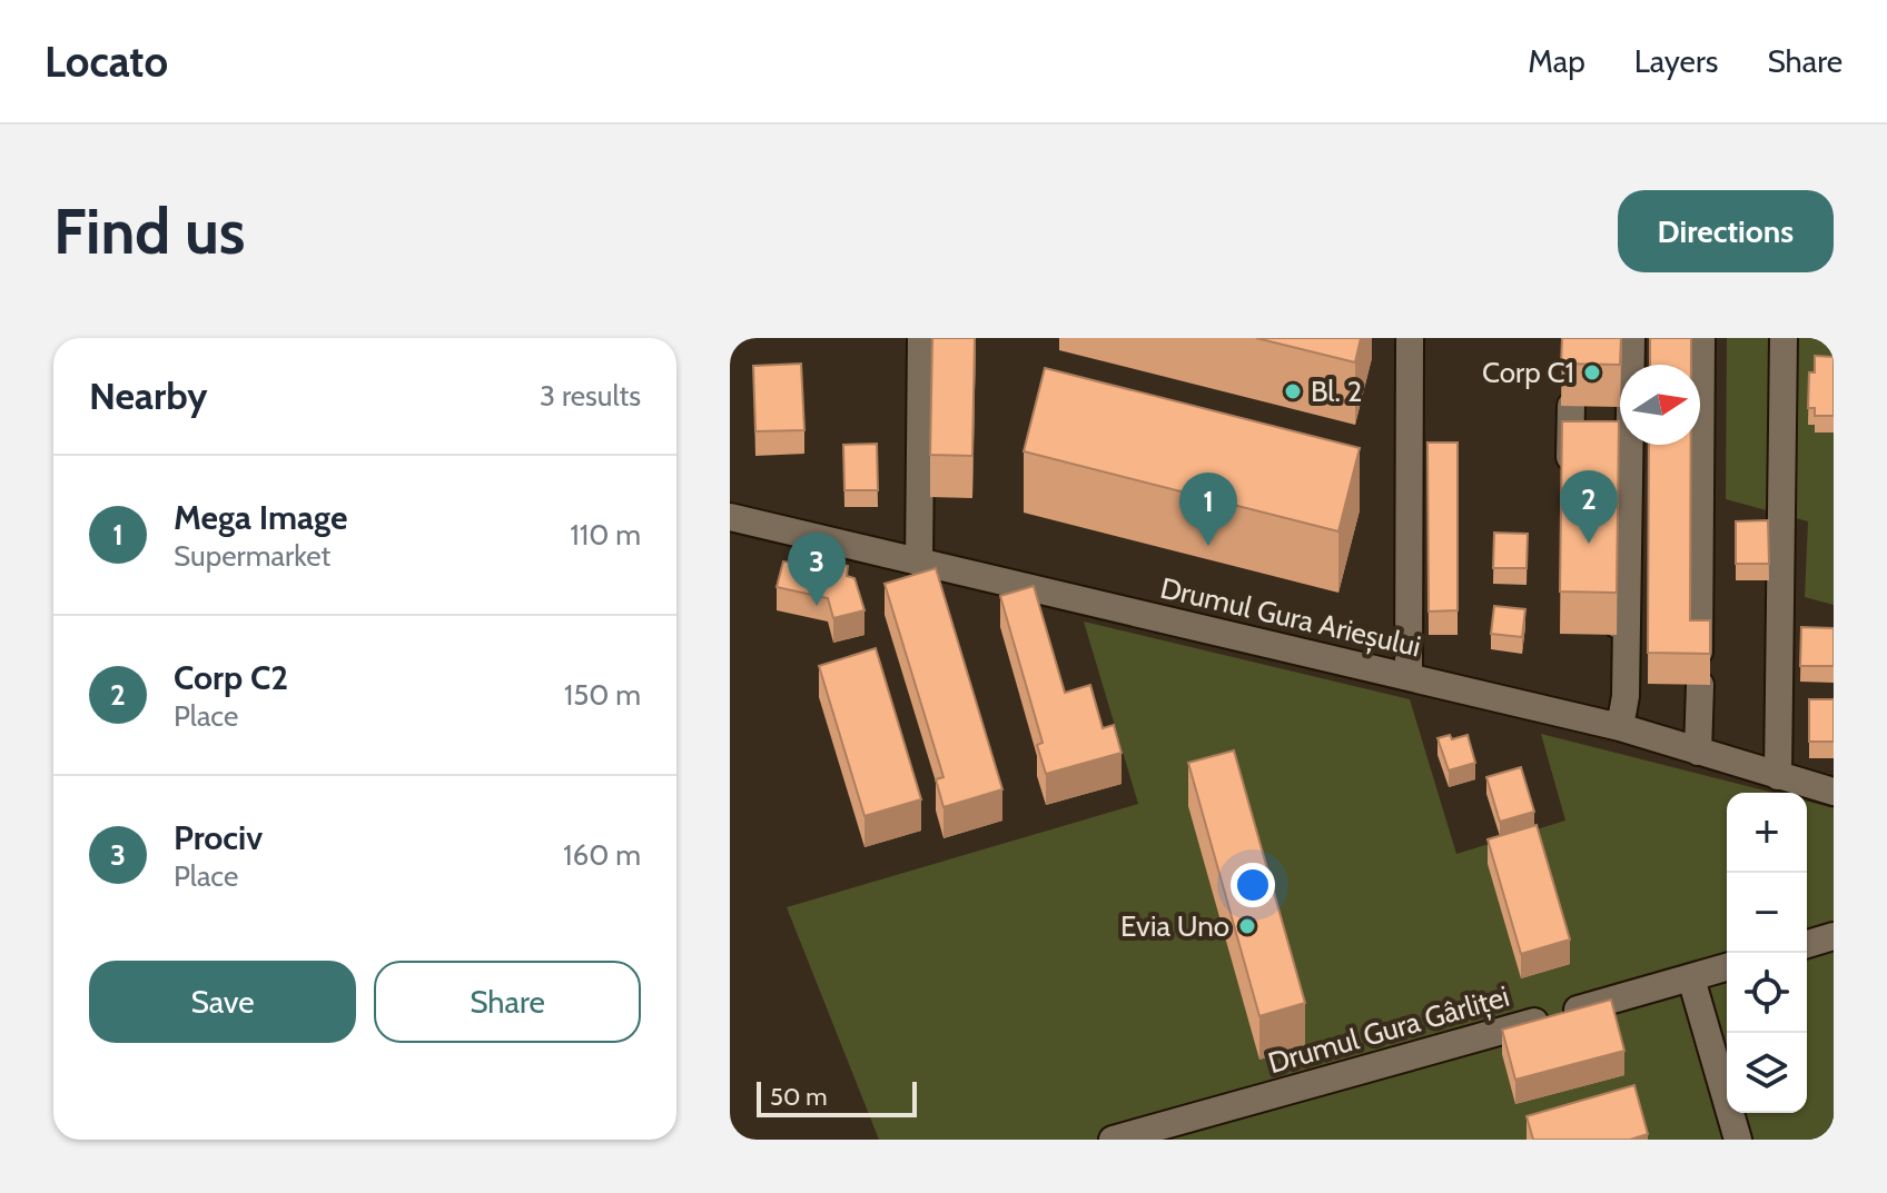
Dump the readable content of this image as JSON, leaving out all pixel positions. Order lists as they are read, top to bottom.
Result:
{
  "streets": {
    "street": ["Drumul Gura Arieșului", "Drumul Gura Gârliței"]
  },
  "places": ["Corp C1", "Bl. 2", "Evia Uno"],
  "scale_bar": "50 m",
  "north": "right",
  "page": {
    "header": "Locato",
    "nav": ["Map", "Layers", "Share"],
    "buttons": [
      "Directions",
      ["Save", "Share"]
    ],
    "title": "Find us",
    "heading": ["Nearby", "3 results"],
    "list": [
      {
        "mark": "1",
        "name": "Mega Image",
        "note": "Supermarket",
        "value": "110 m"
      },
      {
        "mark": "2",
        "name": "Corp C2",
        "note": "Place",
        "value": "150 m"
      },
      {
        "mark": "3",
        "name": "Prociv",
        "note": "Place",
        "value": "160 m"
      }
    ],
    "pins": ["2", "1", "3"],
    "map_buttons": ["+", "−"],
    "scale": "50 m"
  }
}
